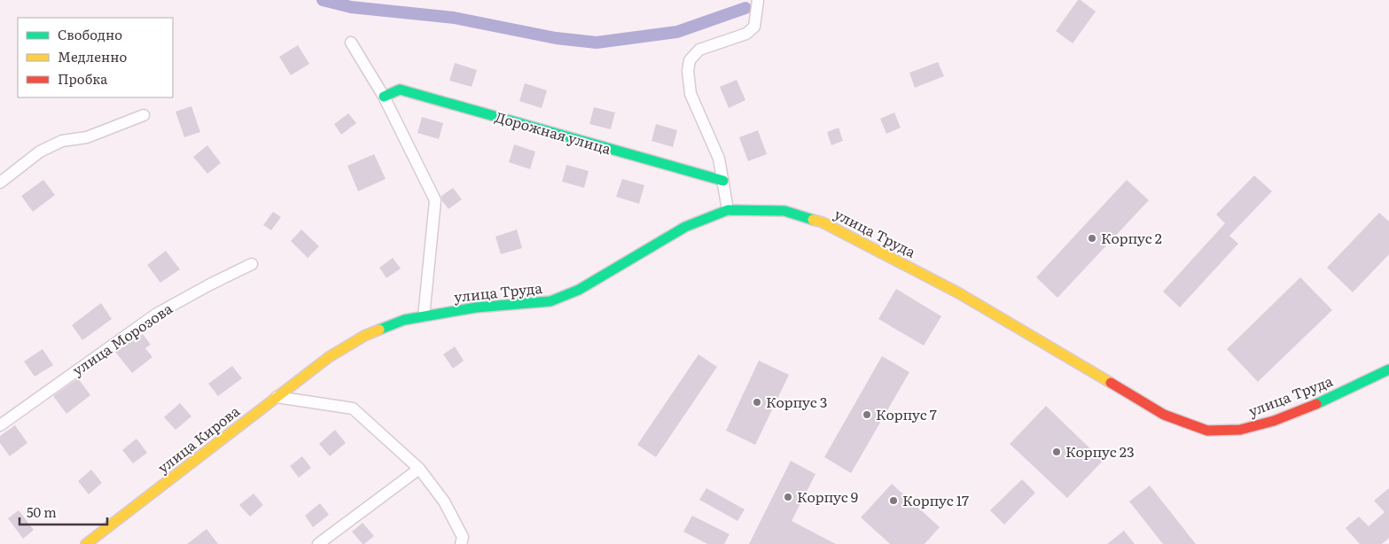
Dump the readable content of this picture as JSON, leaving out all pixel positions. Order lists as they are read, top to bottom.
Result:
{
  "streets": {
    "street": [
      "Дорожная улица",
      "улица Труда",
      "улица Морозова",
      "улица Кирова"
    ]
  },
  "crossings": [
    ["улица Труда", "улица Кирова"]
  ],
  "places": [
    "Корпус 2",
    "Корпус 3",
    "Корпус 7",
    "Корпус 23",
    "Корпус 9",
    "Корпус 17"
  ],
  "legend": ["Свободно", "Медленно", "Пробка"],
  "scale_bar": "50 m"
}
